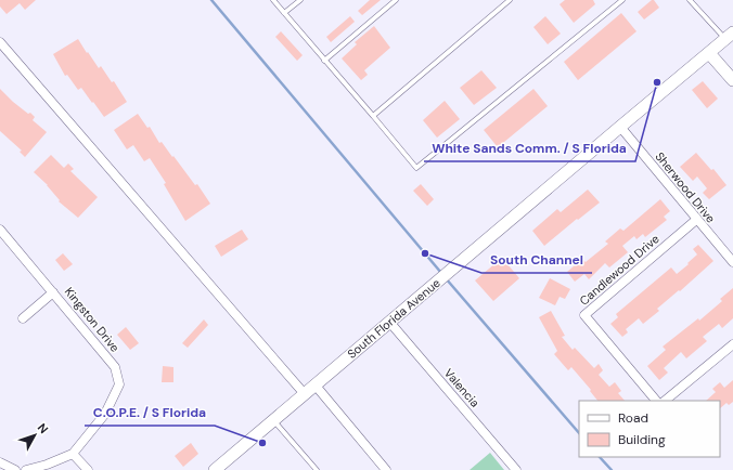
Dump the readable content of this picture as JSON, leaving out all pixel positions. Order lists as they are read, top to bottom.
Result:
{
  "streets": {
    "main road": ["South Florida Avenue"],
    "street": [
      "Sherwood Drive",
      "Candlewood Drive",
      "Kingston Drive",
      "Valencia"
    ]
  },
  "crossings": [
    ["Sherwood Drive", "Candlewood Drive"],
    ["Sherwood Drive", "South Florida Avenue"],
    ["South Florida Avenue", "Valencia"]
  ],
  "places": ["White Sands Comm. / S Florida", "South Channel", "C.O.P.E. / S Florida"],
  "legend": ["Road", "Building"],
  "north": "top right"
}
